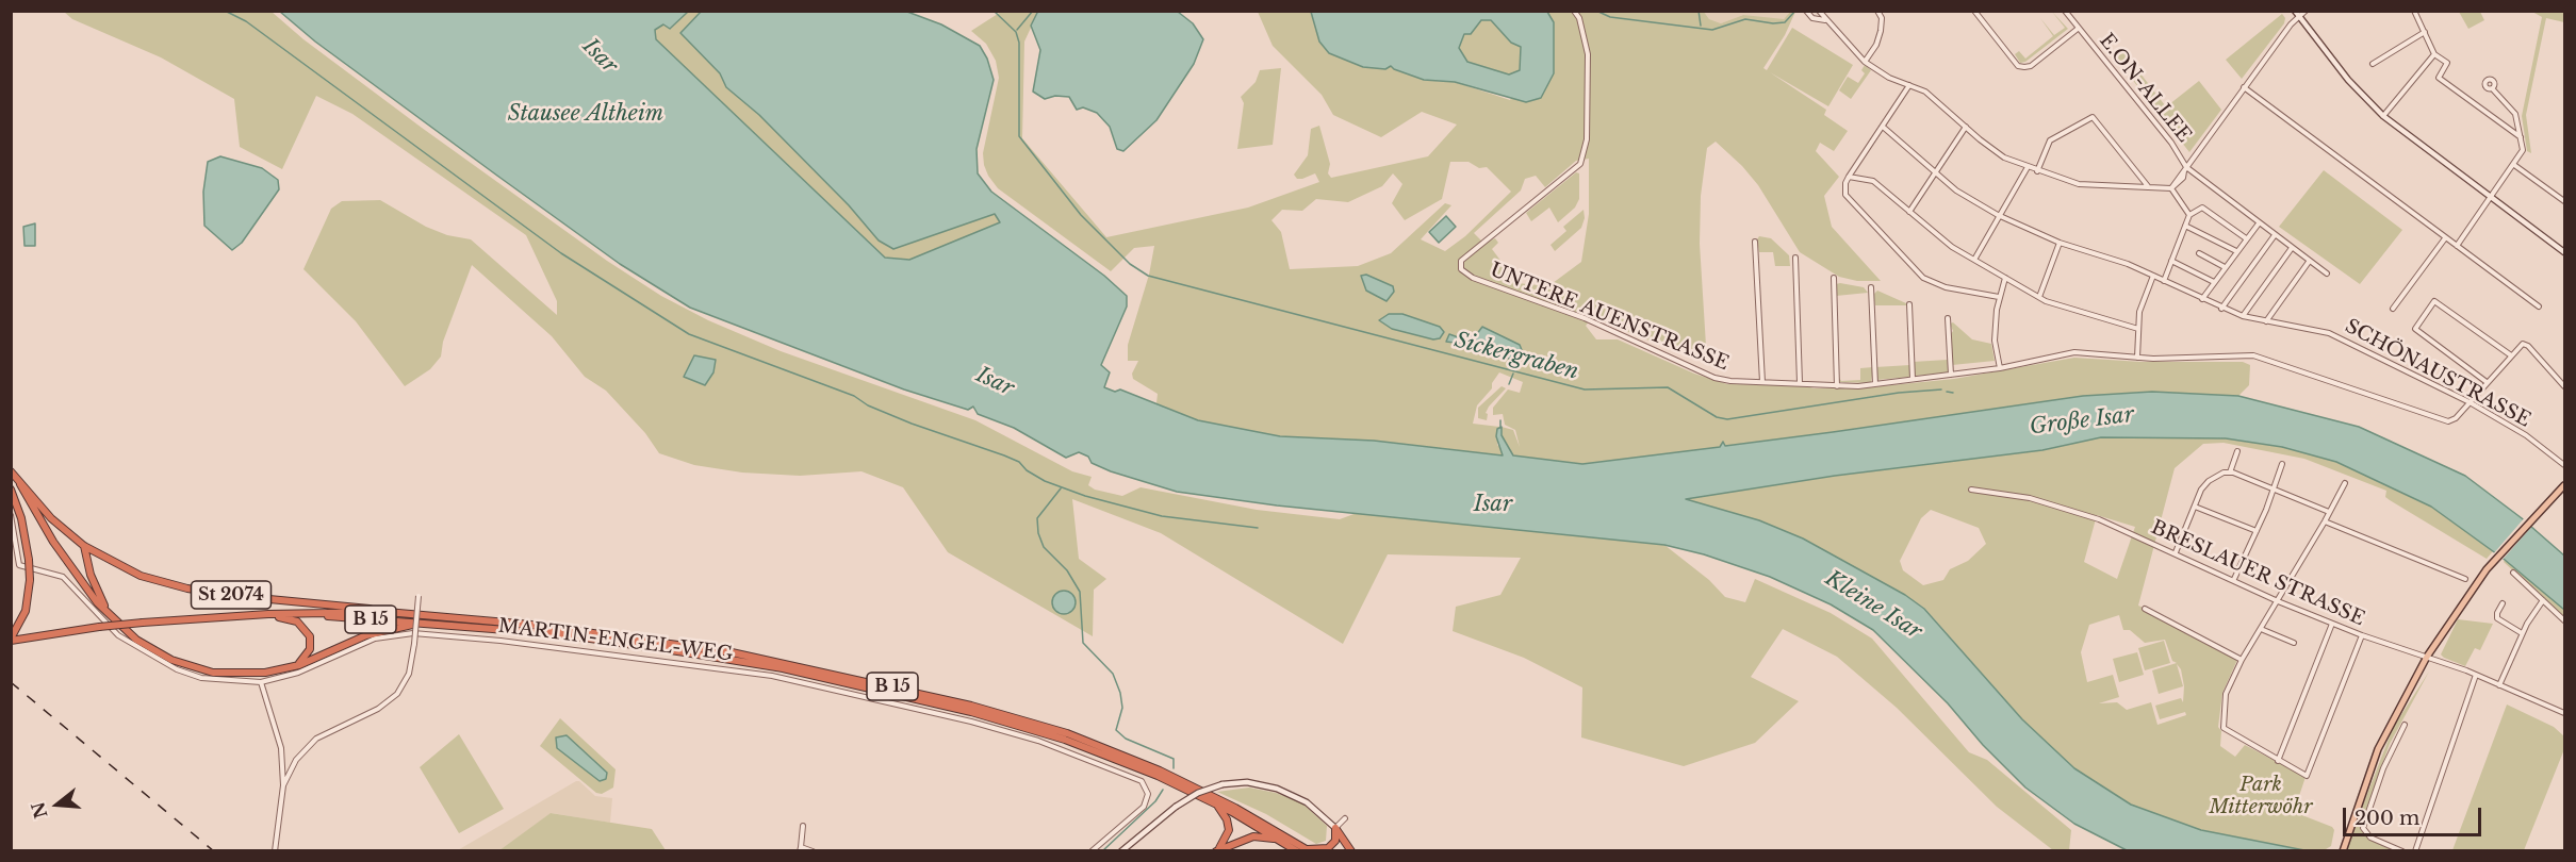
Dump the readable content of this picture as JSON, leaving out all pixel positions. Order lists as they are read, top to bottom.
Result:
{
  "streets": {
    "highway": ["St 2074", "B 15"],
    "street": [
      "E.ON-ALLEE",
      "UNTERE AUENSTRASSE",
      "SCHÖNAUSTRASSE",
      "BRESLAUER STRASSE",
      "MARTIN-ENGEL-WEG"
    ]
  },
  "crossings": [
    ["UNTERE AUENSTRASSE", "SCHÖNAUSTRASSE"],
    ["St 2074", "B 15"]
  ],
  "water": [
    "Isar",
    "Stausee Altheim",
    "Sickergraben",
    "Große Isar",
    "Kleine Isar"
  ],
  "parks": ["Park Mitterwöhr"],
  "scale_bar": "200 m",
  "north": "left"
}
